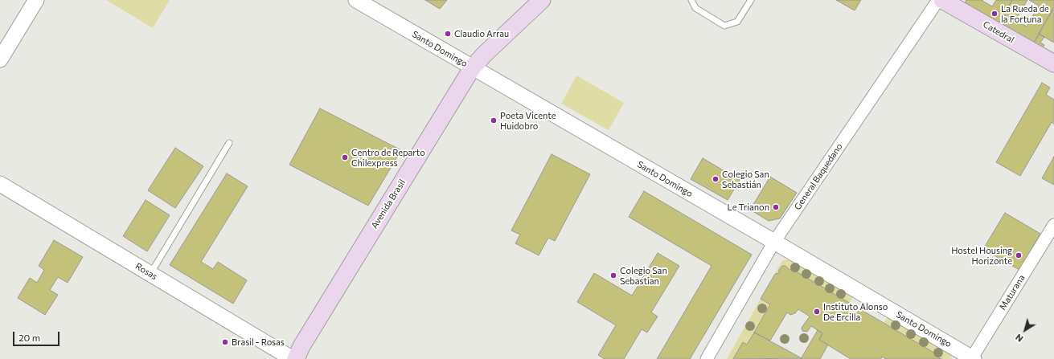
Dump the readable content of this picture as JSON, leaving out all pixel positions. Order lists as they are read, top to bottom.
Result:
{
  "streets": {
    "main road": ["Catedral", "Avenida Brasil"],
    "street": [
      "Santo Domingo",
      "General Baquedano",
      "Rosas",
      "Maturana"
    ]
  },
  "crossings": [
    ["Santo Domingo", "General Baquedano"],
    ["Santo Domingo", "Avenida Brasil"],
    ["Santo Domingo", "Maturana"]
  ],
  "places": [
    "La Rueda de la Fortuna",
    "Claudio Arrau",
    "Poeta Vicente Huidobro",
    "Centro de Reparto Chilexpress",
    "Colegio San Sebastián",
    "Le Trianon",
    "Hostel Housing Horizonte",
    "Colegio San Sebastian",
    "Instituto Alonso De Ercilla",
    "Brasil - Rosas"
  ],
  "scale_bar": "20 m",
  "north": "bottom left"
}
